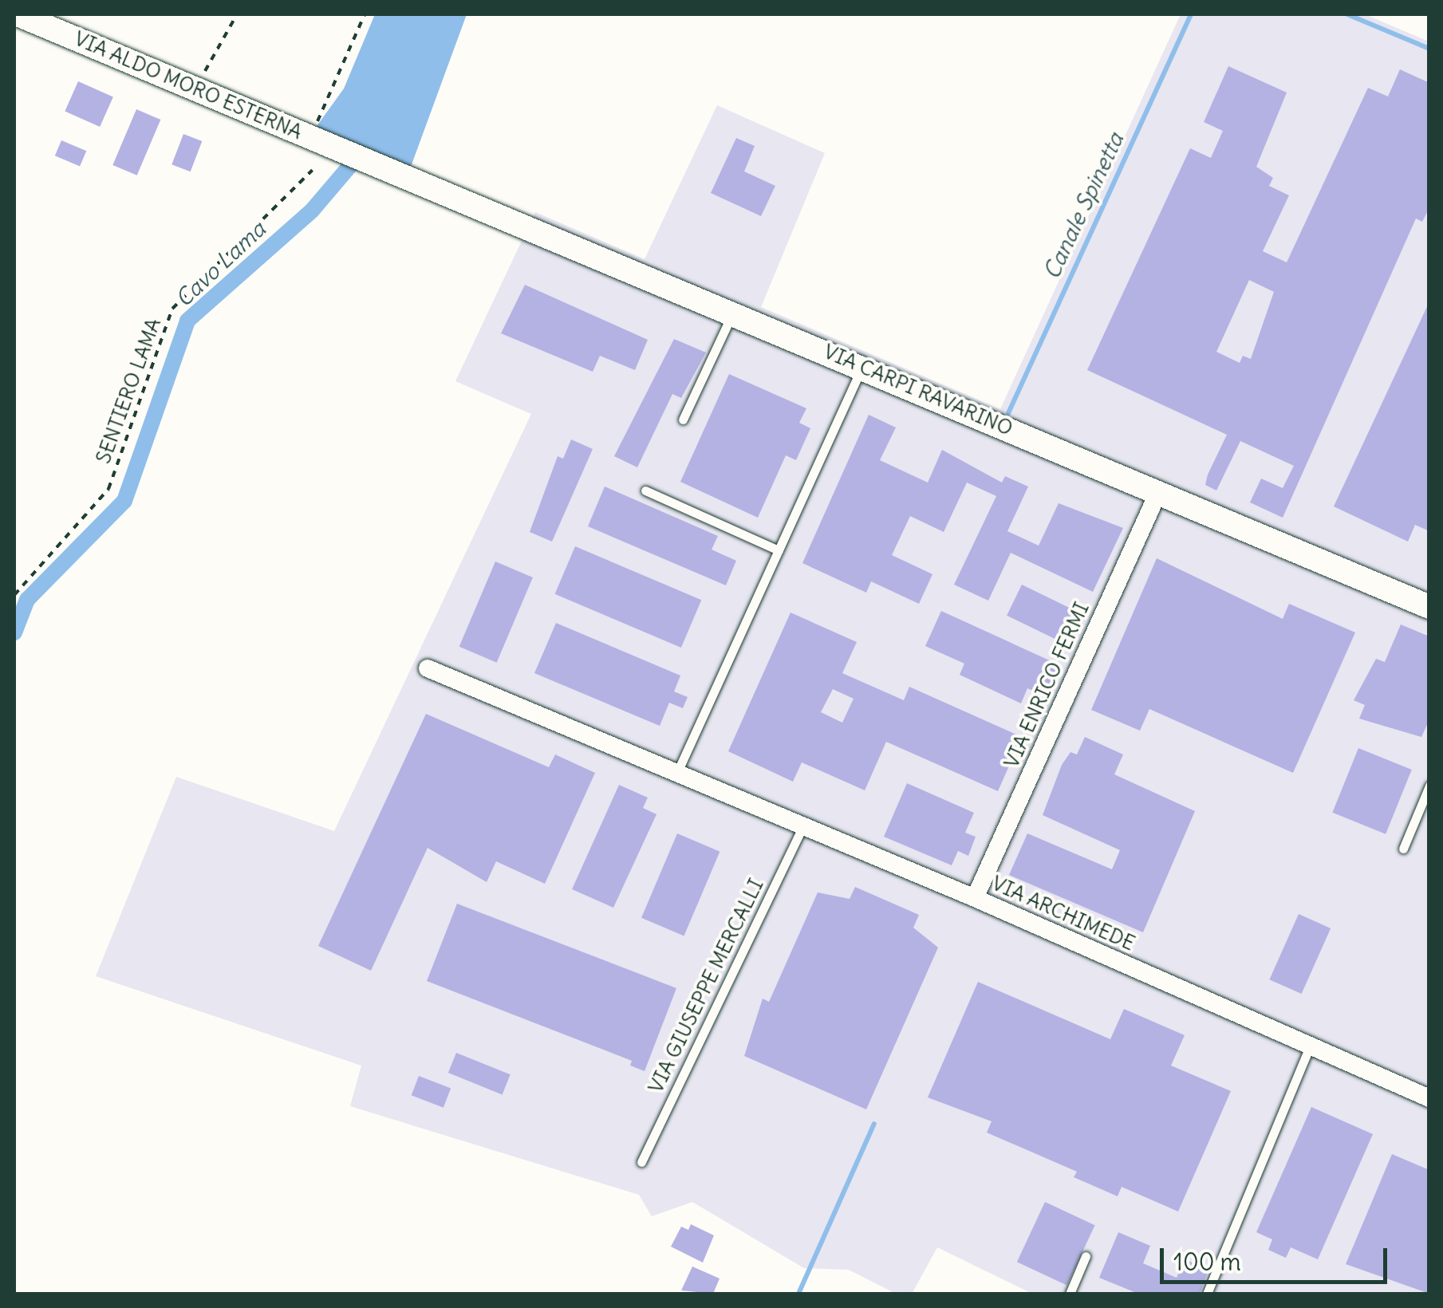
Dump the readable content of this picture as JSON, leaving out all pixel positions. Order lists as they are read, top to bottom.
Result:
{
  "streets": {
    "main road": ["VIA ALDO MORO ESTERNA", "VIA CARPI RAVARINO"],
    "street": ["VIA ENRICO FERMI", "VIA ARCHIMEDE"],
    "lane": ["VIA GIUSEPPE MERCALLI"],
    "path": ["SENTIERO LAMA"]
  },
  "crossings": [
    ["VIA ALDO MORO ESTERNA", "VIA CARPI RAVARINO"],
    ["VIA CARPI RAVARINO", "VIA ENRICO FERMI"],
    ["VIA ENRICO FERMI", "VIA ARCHIMEDE"],
    ["VIA ARCHIMEDE", "VIA GIUSEPPE MERCALLI"]
  ],
  "water": ["Canale Spinetta", "Cavo Lama"],
  "scale_bar": "100 m"
}
